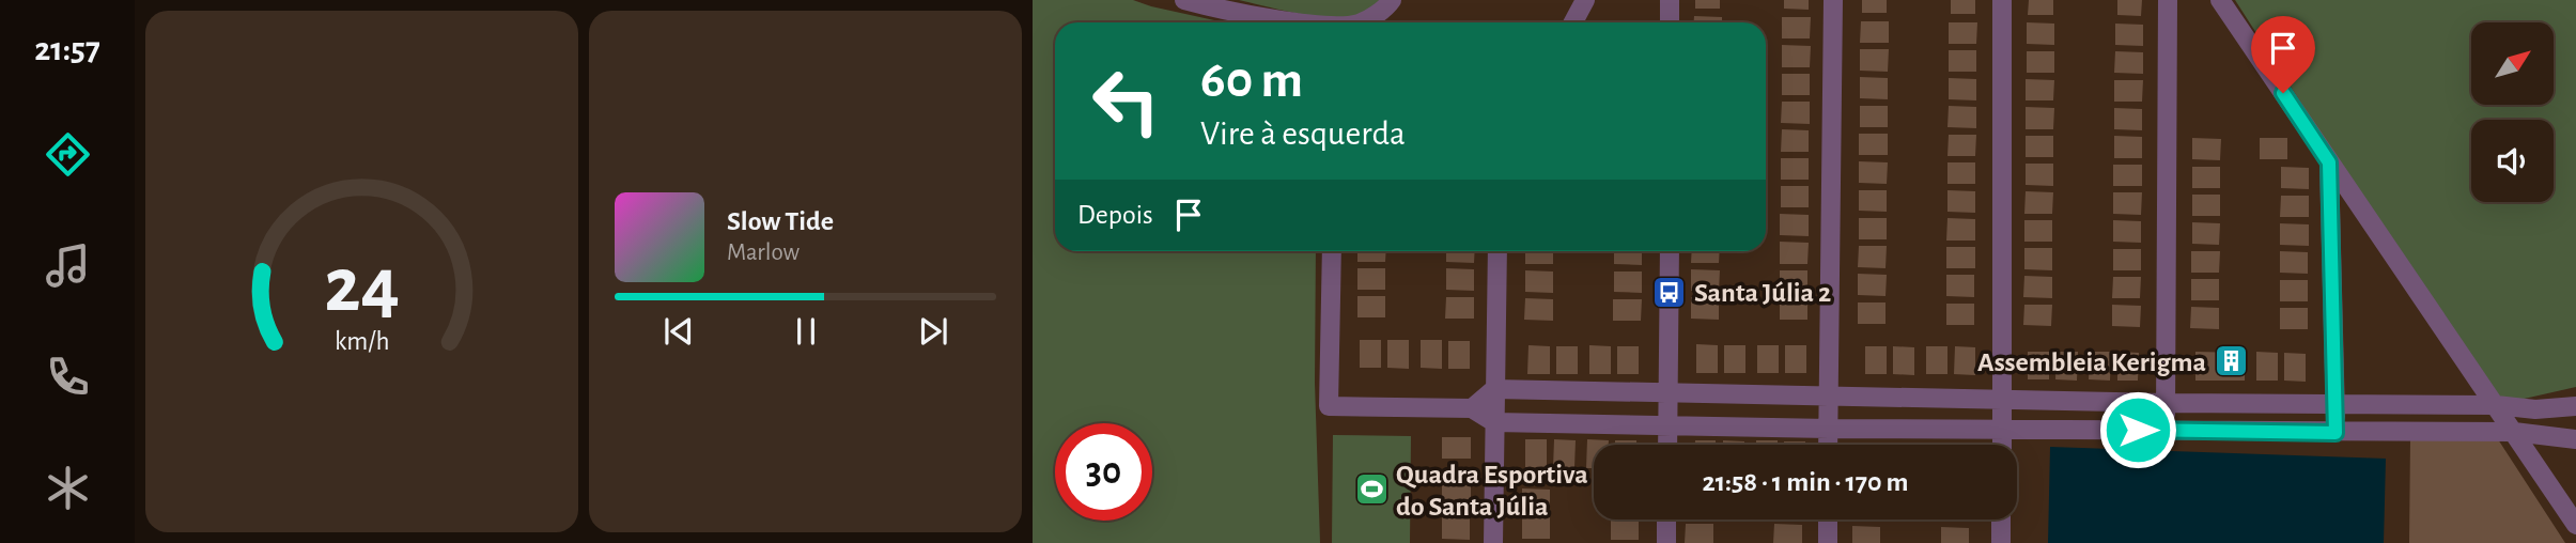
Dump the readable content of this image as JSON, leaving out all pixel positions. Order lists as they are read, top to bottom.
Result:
{
  "places": {
    "bus stop": ["Santa Júlia 2"],
    "building": ["Assembleia Kerigma"],
    "sports": ["Quadra Esportiva do Santa Júlia"]
  },
  "north": "top right",
  "page": {
    "tabs": "21:57",
    "turn": ["60 m", "Vire à esquerda"],
    "then": "Depois",
    "song": ["Slow Tide", "Marlow"],
    "limit": "30",
    "trip": "21:58 · 1 min · 170 m",
    "gauge": ["24", "km/h"]
  }
}
